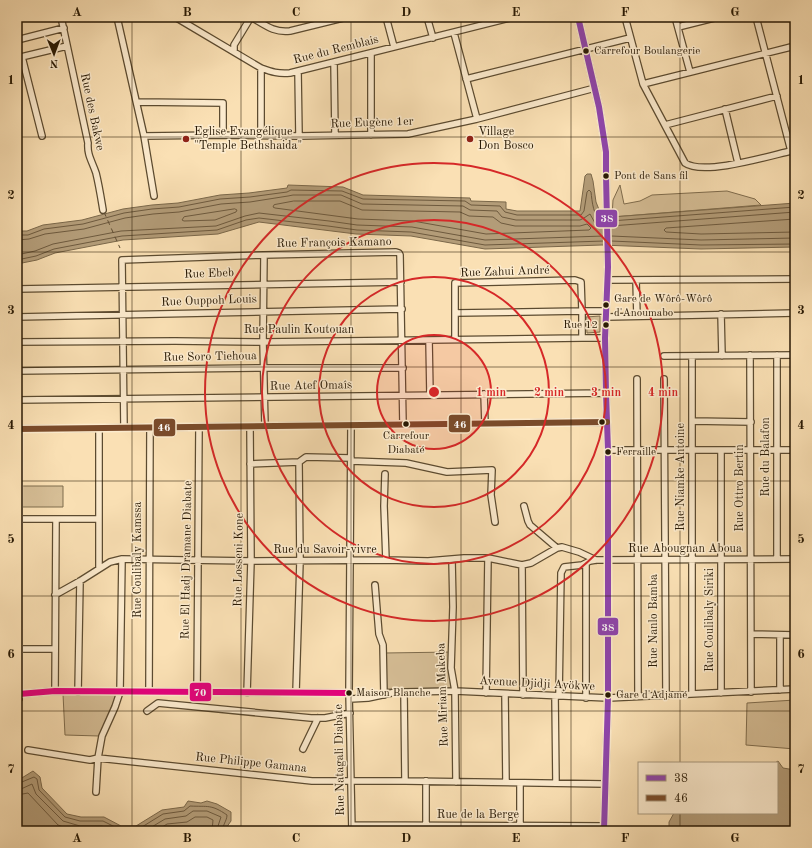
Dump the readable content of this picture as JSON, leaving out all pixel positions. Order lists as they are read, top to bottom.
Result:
{
  "streets": {
    "street": [
      "Rue du Remblais",
      "Rue des Bakwe",
      "Rue Eugène 1er",
      "Rue François Kamano",
      "Rue Zahui André",
      "Rue Ebeb",
      "Rue Ouppoh Louis",
      "Rue Paulin Koutouan",
      "Rue Soro Tiehoua",
      "Rue Atef Omaîs",
      "Rue du Balafon",
      "Rue Niamke Antoine",
      "Rue Ottro Bertin",
      "Rue Abougnan Aboua",
      "Rue du Savoir-vivre",
      "Rue Coulibaly Kamssa",
      "Rue El Hadj Dramane Diabate",
      "Rue Losseni Kone",
      "Rue Coulibaly Siriki",
      "Rue Nanlo Bamba",
      "Avenue Djidji Ayökwe",
      "Rue Miriam Makeba",
      "Rue Natagali Diabate",
      "Rue Philippe Gamana",
      "Rue de la Berge"
    ]
  },
  "crossings": [
    ["Rue François Kamano", "Rue Ebeb"],
    ["Rue François Kamano", "Rue Ouppoh Louis"],
    ["Rue François Kamano", "Rue Paulin Koutouan"],
    ["Rue François Kamano", "Rue Soro Tiehoua"],
    ["Rue François Kamano", "Rue Atef Omaîs"],
    ["Rue Zahui André", "Rue Paulin Koutouan"],
    ["Rue du Balafon", "Rue Abougnan Aboua"],
    ["Rue Niamke Antoine", "Rue Abougnan Aboua"],
    ["Rue Niamke Antoine", "Avenue Djidji Ayökwe"],
    ["Rue Ottro Bertin", "Rue Abougnan Aboua"],
    ["Rue Ottro Bertin", "Avenue Djidji Ayökwe"],
    ["Rue Abougnan Aboua", "Rue Coulibaly Siriki"],
    ["Rue Abougnan Aboua", "Rue Nanlo Bamba"],
    ["Rue Abougnan Aboua", "Avenue Djidji Ayökwe"],
    ["Rue du Savoir-vivre", "Rue Coulibaly Kamssa"],
    ["Rue du Savoir-vivre", "Rue El Hadj Dramane Diabate"],
    ["Rue du Savoir-vivre", "Rue Losseni Kone"],
    ["Rue du Savoir-vivre", "Rue Miriam Makeba"],
    ["Rue du Savoir-vivre", "Rue Natagali Diabate"],
    ["Rue Coulibaly Siriki", "Avenue Djidji Ayökwe"],
    ["Rue Nanlo Bamba", "Avenue Djidji Ayökwe"],
    ["Avenue Djidji Ayökwe", "Rue Miriam Makeba"],
    ["Avenue Djidji Ayökwe", "Rue Natagali Diabate"],
    ["Rue Miriam Makeba", "Rue Philippe Gamana"],
    ["Rue Natagali Diabate", "Rue Philippe Gamana"],
    ["Rue Natagali Diabate", "Rue de la Berge"]
  ],
  "places": [
    "Carrefour Boulangerie",
    "Eglise Evangélique \"Temple Bethshaida\"",
    "Village Don Bosco",
    "Pont de Sans fil",
    "Gare de Wôrô-Wôrô d'Anoumabo",
    "Rue 12",
    "Carrefour Diabaté",
    "Ferraille",
    "Maison Blanche",
    "Gare d'Adjamé"
  ],
  "lines": ["transit line 38", "transit line 46", "transit line 70"],
  "legend": ["38", "46"],
  "north": "bottom",
  "grid": {
    "columns": [
      "A",
      "B",
      "C",
      "D",
      "E",
      "F",
      "G"
    ],
    "rows": [
      "1",
      "2",
      "3",
      "4",
      "5",
      "6",
      "7"
    ]
  },
  "rings": [
    "1 min",
    "2 min",
    "3 min",
    "4 min"
  ]
}
